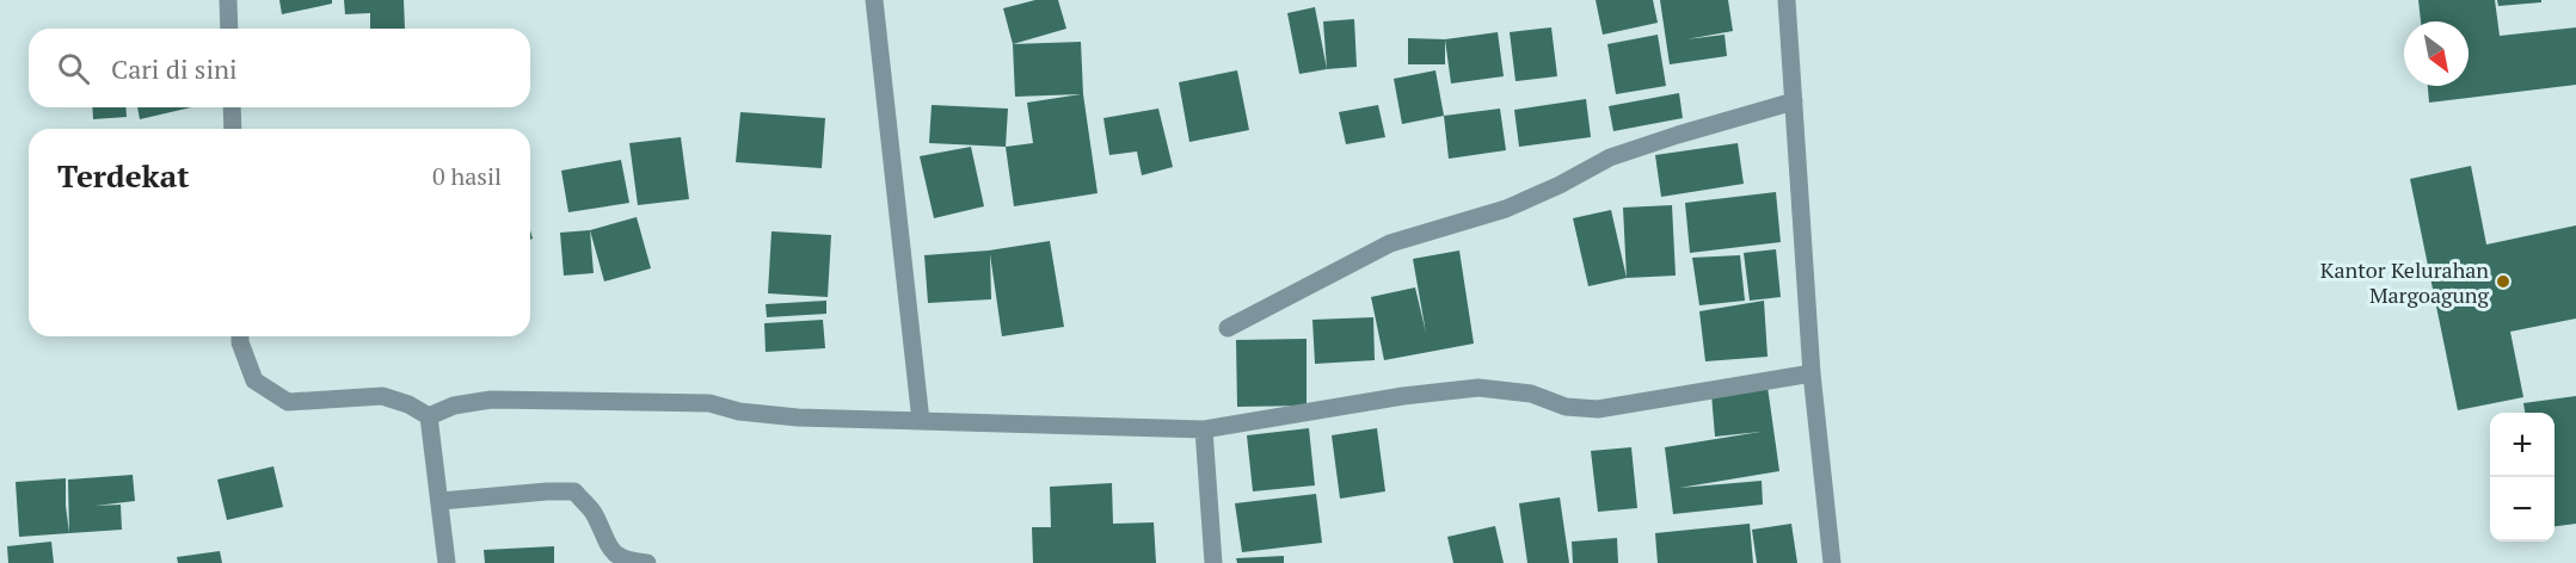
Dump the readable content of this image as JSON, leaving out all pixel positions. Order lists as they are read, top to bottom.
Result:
{
  "places": ["Kantor Kelurahan Margoagung"],
  "north": "bottom right",
  "page": {
    "search": "Cari di sini",
    "heading": ["Terdekat", "0 hasil"],
    "map_buttons": ["+", "−"]
  }
}
